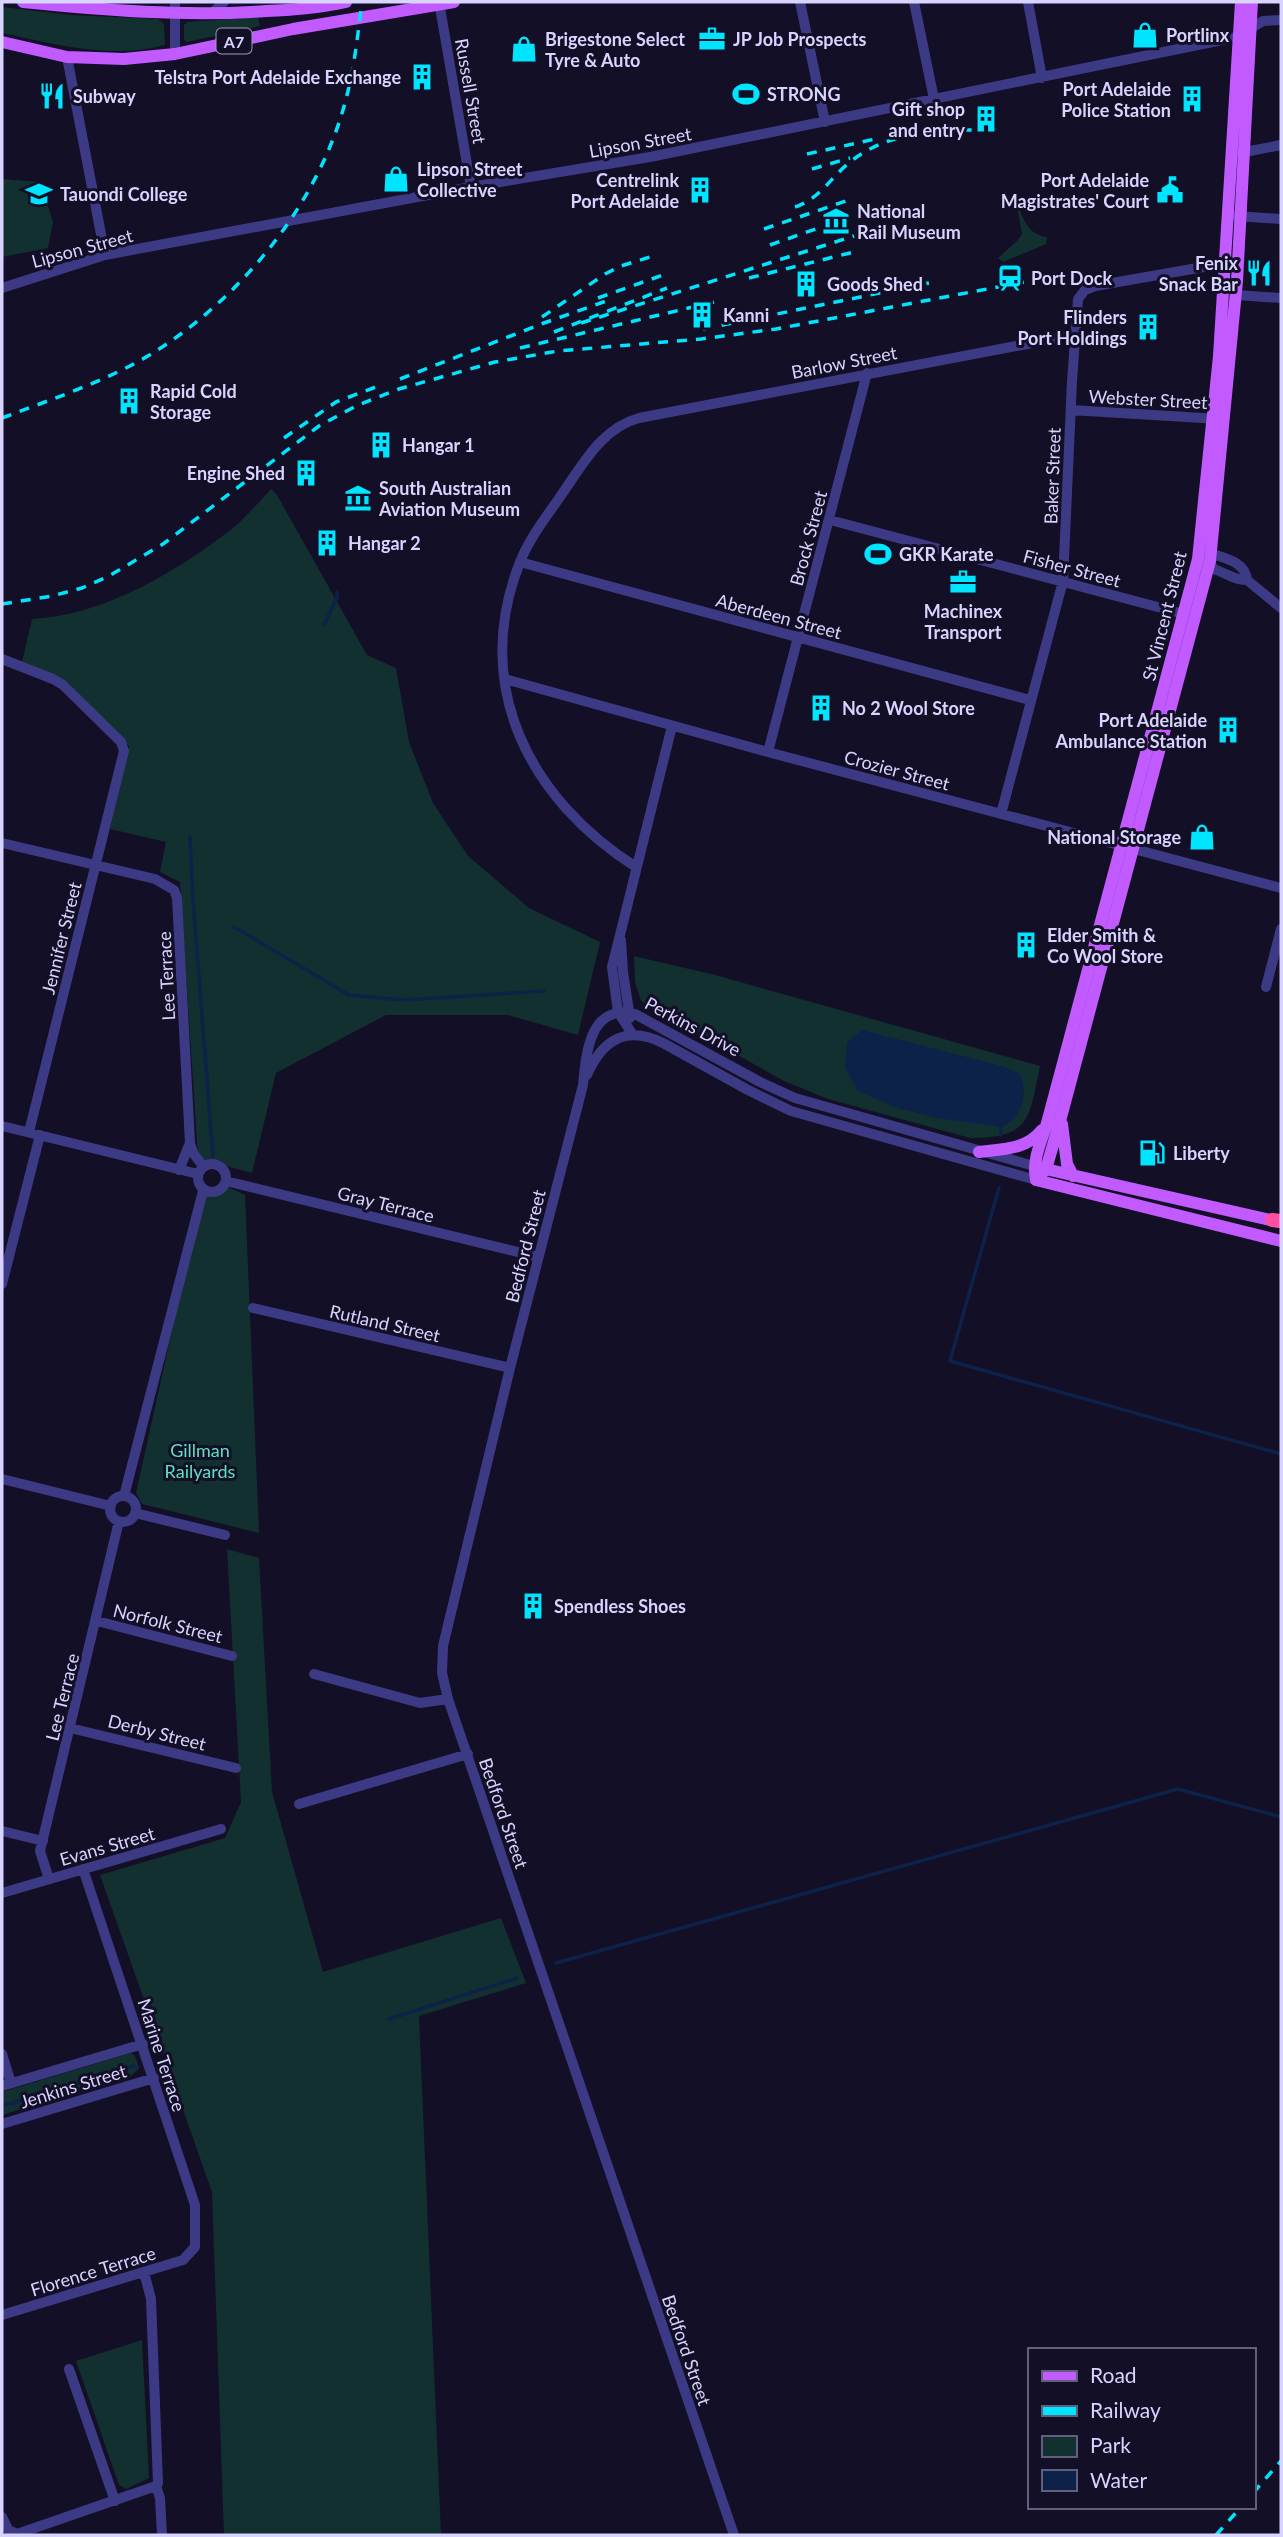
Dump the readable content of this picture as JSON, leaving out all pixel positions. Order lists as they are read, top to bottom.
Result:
{
  "streets": {
    "main road": ["A7", "St Vincent Street", "Perkins Drive"],
    "street": [
      "Russell Street",
      "Lipson Street",
      "Barlow Street",
      "Webster Street",
      "Baker Street",
      "Brock Street",
      "Fisher Street",
      "Aberdeen Street",
      "Crozier Street",
      "Jennifer Street",
      "Lee Terrace",
      "Gray Terrace",
      "Bedford Street",
      "Rutland Street",
      "Norfolk Street",
      "Derby Street",
      "Evans Street",
      "Marine Terrace",
      "Jenkins Street",
      "Florence Terrace"
    ]
  },
  "crossings": [
    ["A7", "Russell Street"],
    ["Russell Street", "Lipson Street"],
    ["Lipson Street", "St Vincent Street"],
    ["Barlow Street", "Baker Street"],
    ["Barlow Street", "Brock Street"],
    ["Barlow Street", "Aberdeen Street"],
    ["Webster Street", "Baker Street"],
    ["Webster Street", "St Vincent Street"],
    ["Baker Street", "Fisher Street"],
    ["Baker Street", "Aberdeen Street"],
    ["Baker Street", "St Vincent Street"],
    ["Baker Street", "Crozier Street"],
    ["Brock Street", "Fisher Street"],
    ["Brock Street", "Aberdeen Street"],
    ["Brock Street", "Crozier Street"],
    ["Fisher Street", "St Vincent Street"],
    ["St Vincent Street", "Crozier Street"],
    ["St Vincent Street", "Perkins Drive"],
    ["Jennifer Street", "Lee Terrace"],
    ["Lee Terrace", "Gray Terrace"],
    ["Lee Terrace", "Norfolk Street"],
    ["Lee Terrace", "Derby Street"],
    ["Lee Terrace", "Evans Street"],
    ["Perkins Drive", "Bedford Street"],
    ["Gray Terrace", "Bedford Street"],
    ["Bedford Street", "Rutland Street"],
    ["Evans Street", "Marine Terrace"],
    ["Marine Terrace", "Jenkins Street"],
    ["Marine Terrace", "Florence Terrace"]
  ],
  "parks": ["Gillman Railyards"],
  "places": {
    "shop": [
      "Portlinx",
      "Brigestone Select Tyre & Auto",
      "Lipson Street Collective",
      "National Storage"
    ],
    "office": ["JP Job Prospects", "Machinex Transport"],
    "building": [
      "Telstra Port Adelaide Exchange",
      "Port Adelaide Police Station",
      "Gift shop and entry",
      "Centrelink Port Adelaide",
      "Goods Shed",
      "Kanni",
      "Flinders Port Holdings",
      "Rapid Cold Storage",
      "Hangar 1",
      "Engine Shed",
      "Hangar 2",
      "No 2 Wool Store",
      "Port Adelaide Ambulance Station",
      "Elder Smith & Co Wool Store",
      "Spendless Shoes"
    ],
    "sports": ["STRONG", "GKR Karate"],
    "restaurant": ["Subway", "Fenix Snack Bar"],
    "public building": ["Port Adelaide Magistrates' Court"],
    "school or university": ["Tauondi College"],
    "museum": ["National Rail Museum", "South Australian Aviation Museum"],
    "station": ["Port Dock"],
    "fuel station": ["Liberty"]
  },
  "legend": [
    "Road",
    "Railway",
    "Park",
    "Water"
  ]
}
